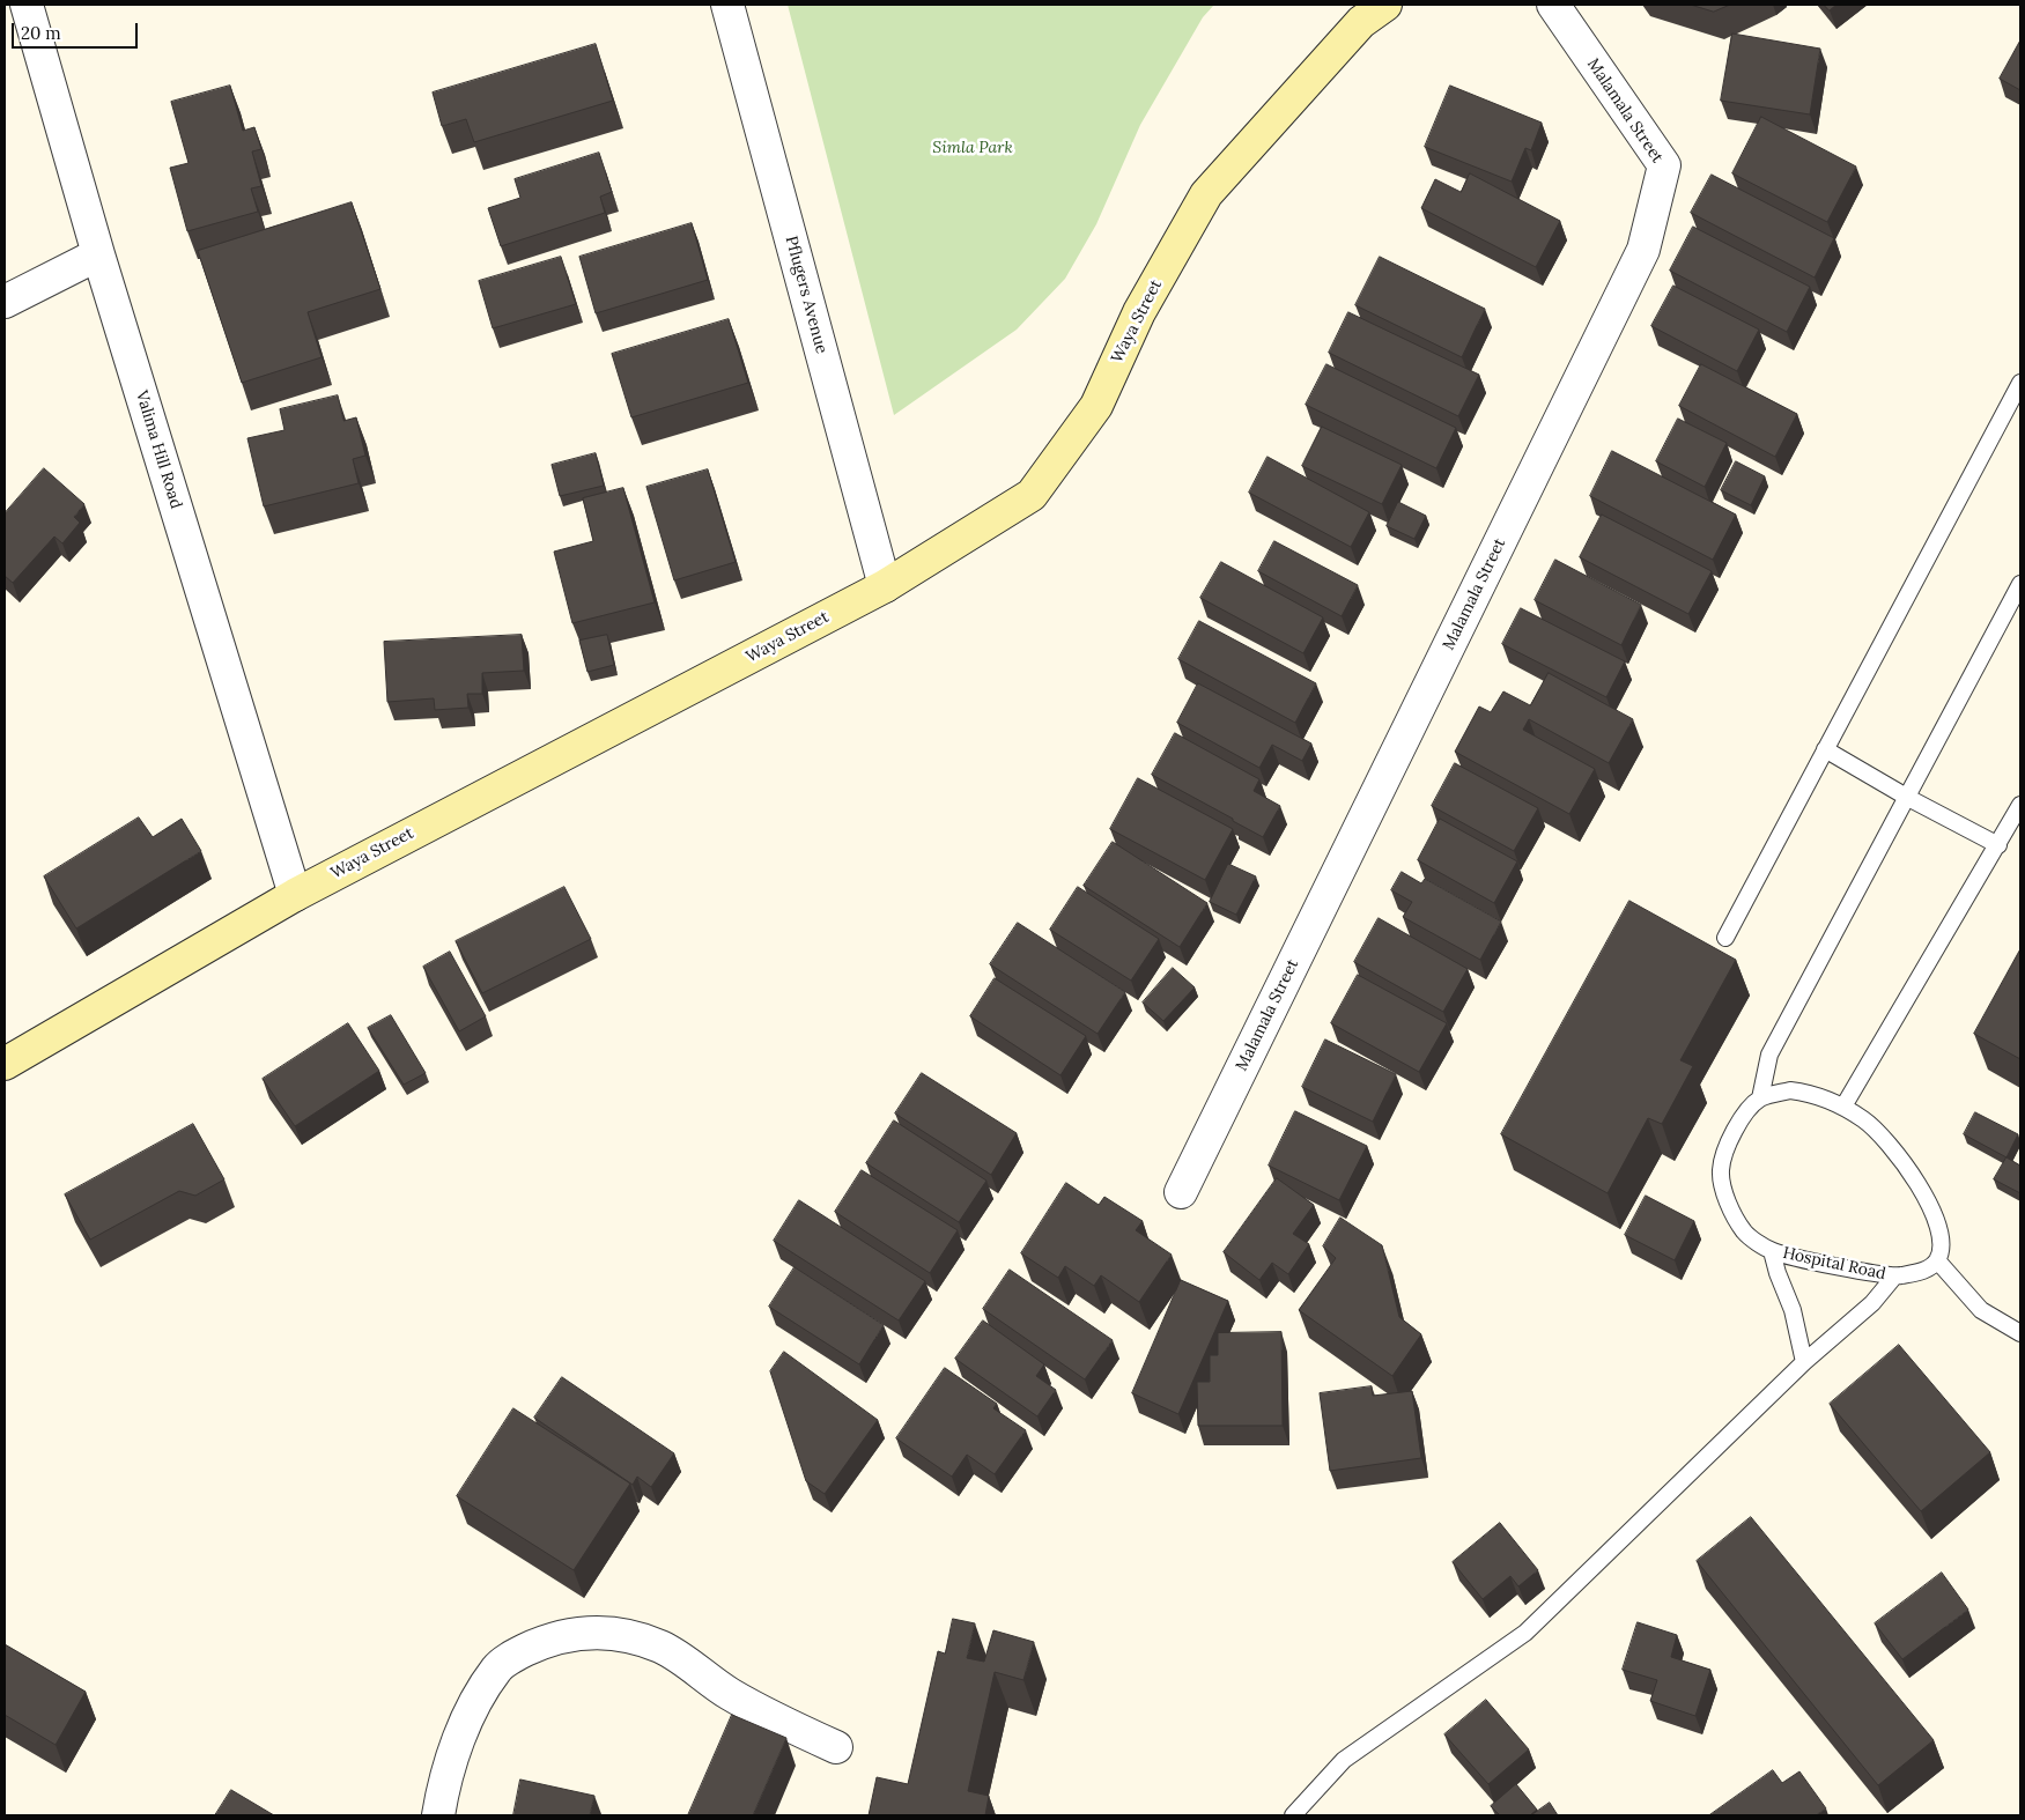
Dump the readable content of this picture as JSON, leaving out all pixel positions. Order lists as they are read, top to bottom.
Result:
{
  "streets": {
    "main road": ["Waya Street"],
    "street": ["Malamala Street", "Pflugers Avenue", "Valima Hill Road"],
    "lane": ["Hospital Road"]
  },
  "crossings": [
    ["Pflugers Avenue", "Waya Street"],
    ["Waya Street", "Valima Hill Road"]
  ],
  "parks": ["Simla Park"],
  "scale_bar": "20 m"
}
